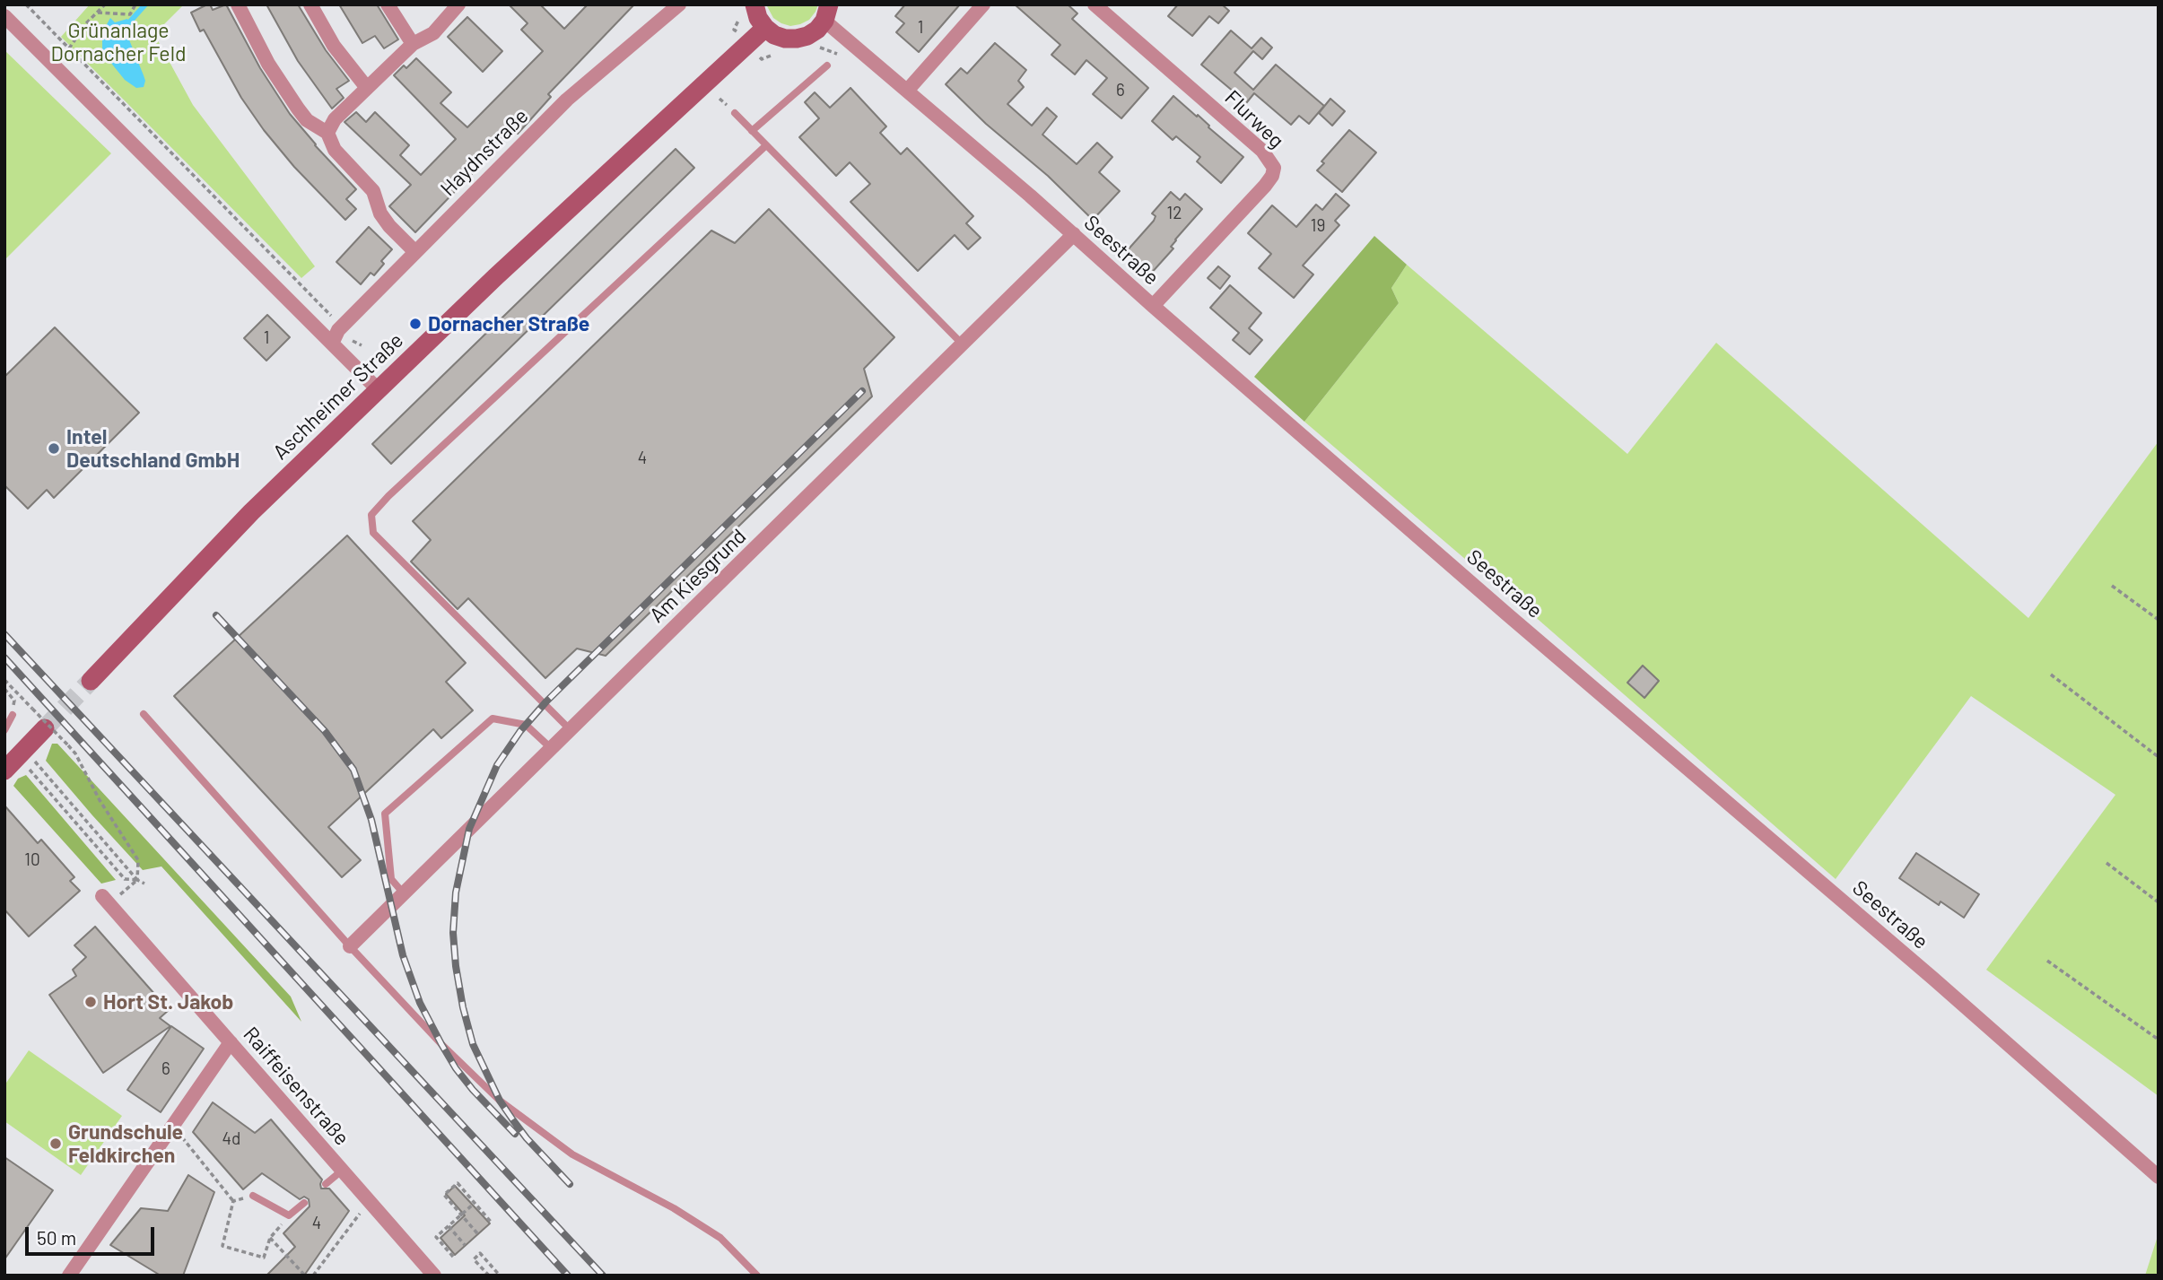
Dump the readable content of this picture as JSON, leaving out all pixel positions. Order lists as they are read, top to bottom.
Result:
{
  "streets": {
    "main road": ["Aschheimer Straße"],
    "street": [
      "Flurweg",
      "Haydnstraße",
      "Seestraße",
      "Am Kiesgrund",
      "Raiffeisenstraße"
    ]
  },
  "crossings": [
    ["Flurweg", "Seestraße"],
    ["Seestraße", "Am Kiesgrund"]
  ],
  "parks": ["Grünanlage Dornacher Feld"],
  "places": [
    "Dornacher Straße",
    "Intel Deutschland GmbH",
    "Hort St. Jakob",
    "Grundschule Feldkirchen"
  ],
  "house_numbers": [
    "1",
    "6",
    "12",
    "19",
    "1",
    "4",
    "10",
    "6",
    "4d",
    "4"
  ],
  "scale_bar": "50 m"
}
